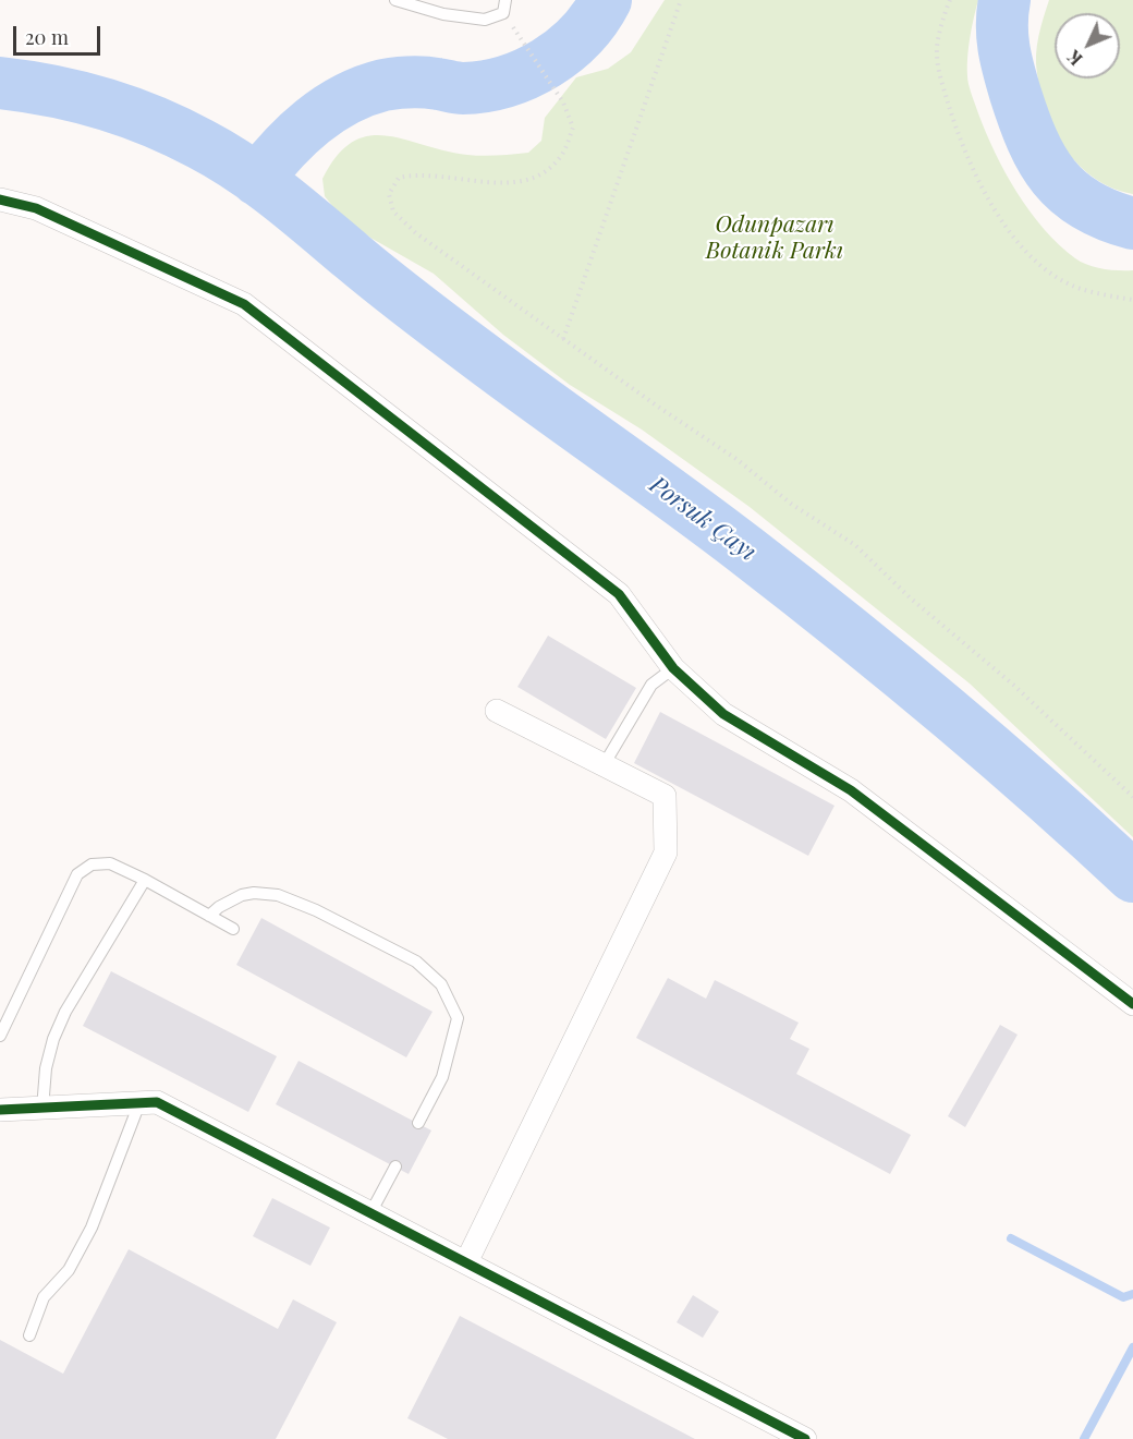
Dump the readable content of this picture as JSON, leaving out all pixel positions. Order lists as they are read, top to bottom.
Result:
{
  "water": ["Porsuk Çayı"],
  "parks": ["Odunpazarı Botanik Parkı"],
  "scale_bar": "20 m",
  "north": "bottom left"
}
